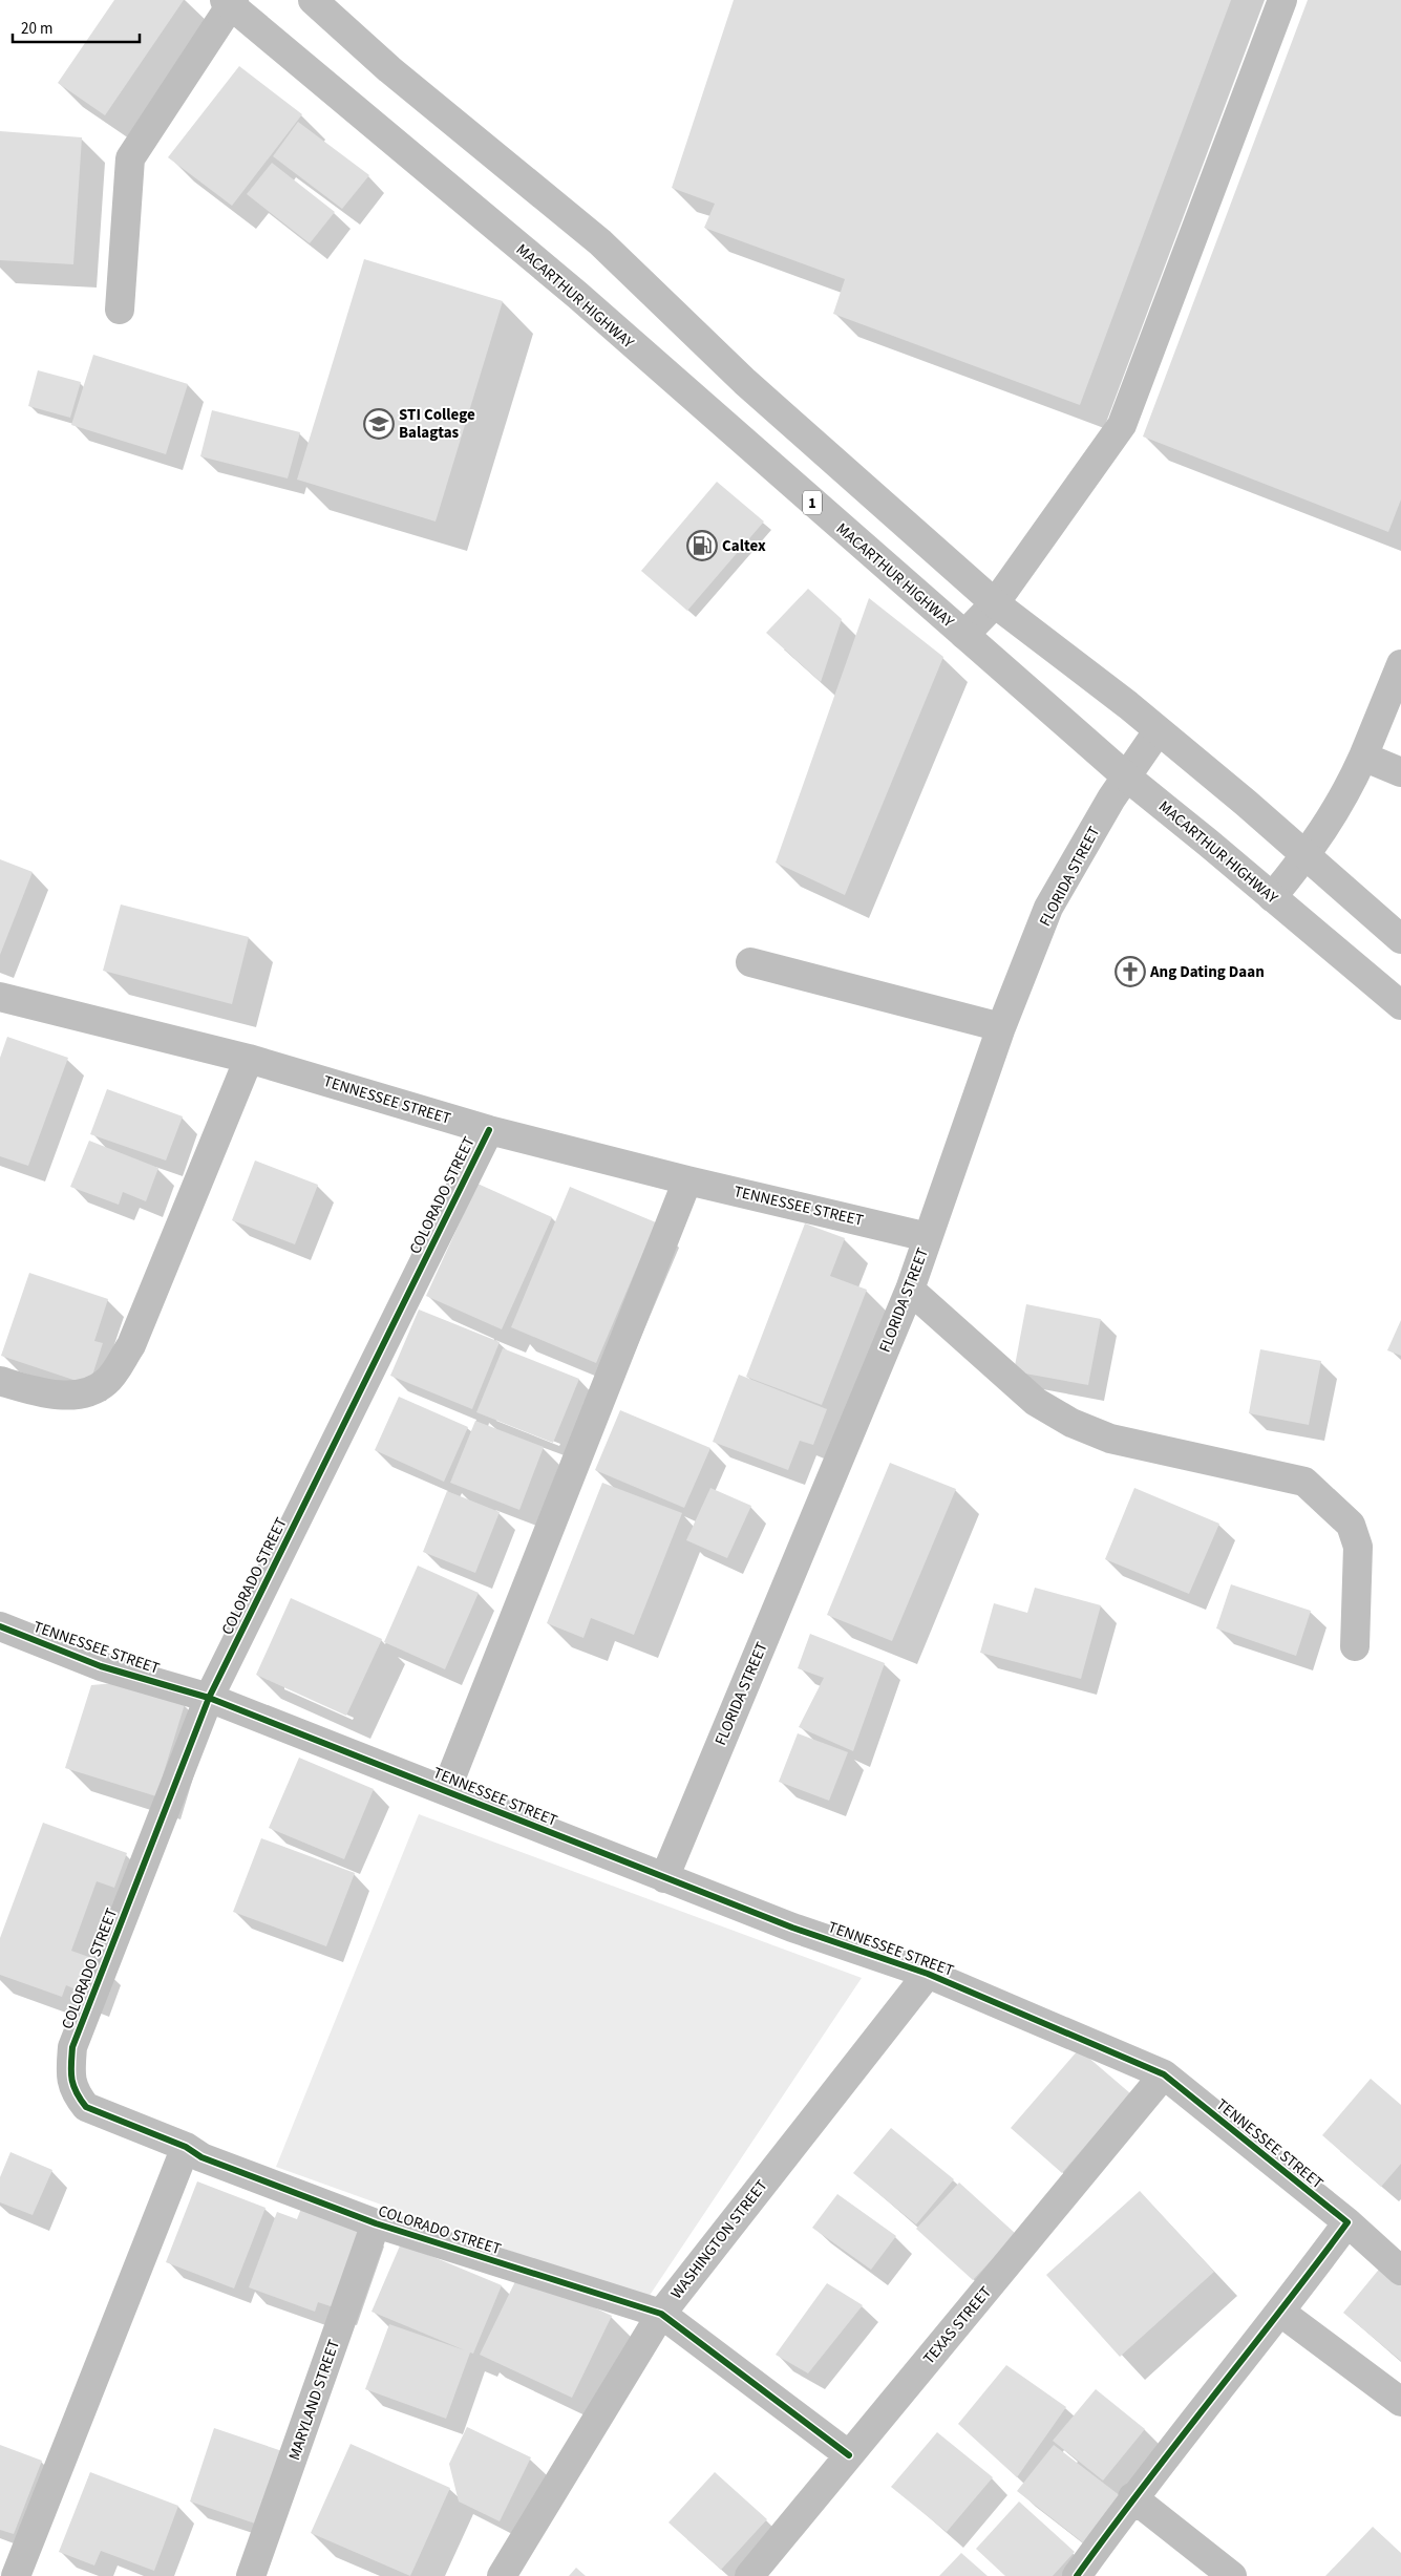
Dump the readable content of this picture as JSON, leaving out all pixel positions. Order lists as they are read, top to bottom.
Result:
{
  "streets": {
    "main road": [
      "MACARTHUR HIGHWAY",
      "1",
      "FLORIDA STREET",
      "TENNESSEE STREET",
      "COLORADO STREET",
      "WASHINGTON STREET",
      "TEXAS STREET",
      "MARYLAND STREET"
    ]
  },
  "crossings": [
    ["MACARTHUR HIGHWAY", "FLORIDA STREET"],
    ["FLORIDA STREET", "TENNESSEE STREET"],
    ["TENNESSEE STREET", "COLORADO STREET"],
    ["TENNESSEE STREET", "WASHINGTON STREET"],
    ["TENNESSEE STREET", "TEXAS STREET"],
    ["COLORADO STREET", "WASHINGTON STREET"],
    ["COLORADO STREET", "TEXAS STREET"],
    ["COLORADO STREET", "MARYLAND STREET"]
  ],
  "places": {
    "school or university": ["STI College Balagtas"],
    "fuel station": ["Caltex"],
    "church": ["Ang Dating Daan"]
  },
  "scale_bar": "20 m"
}
